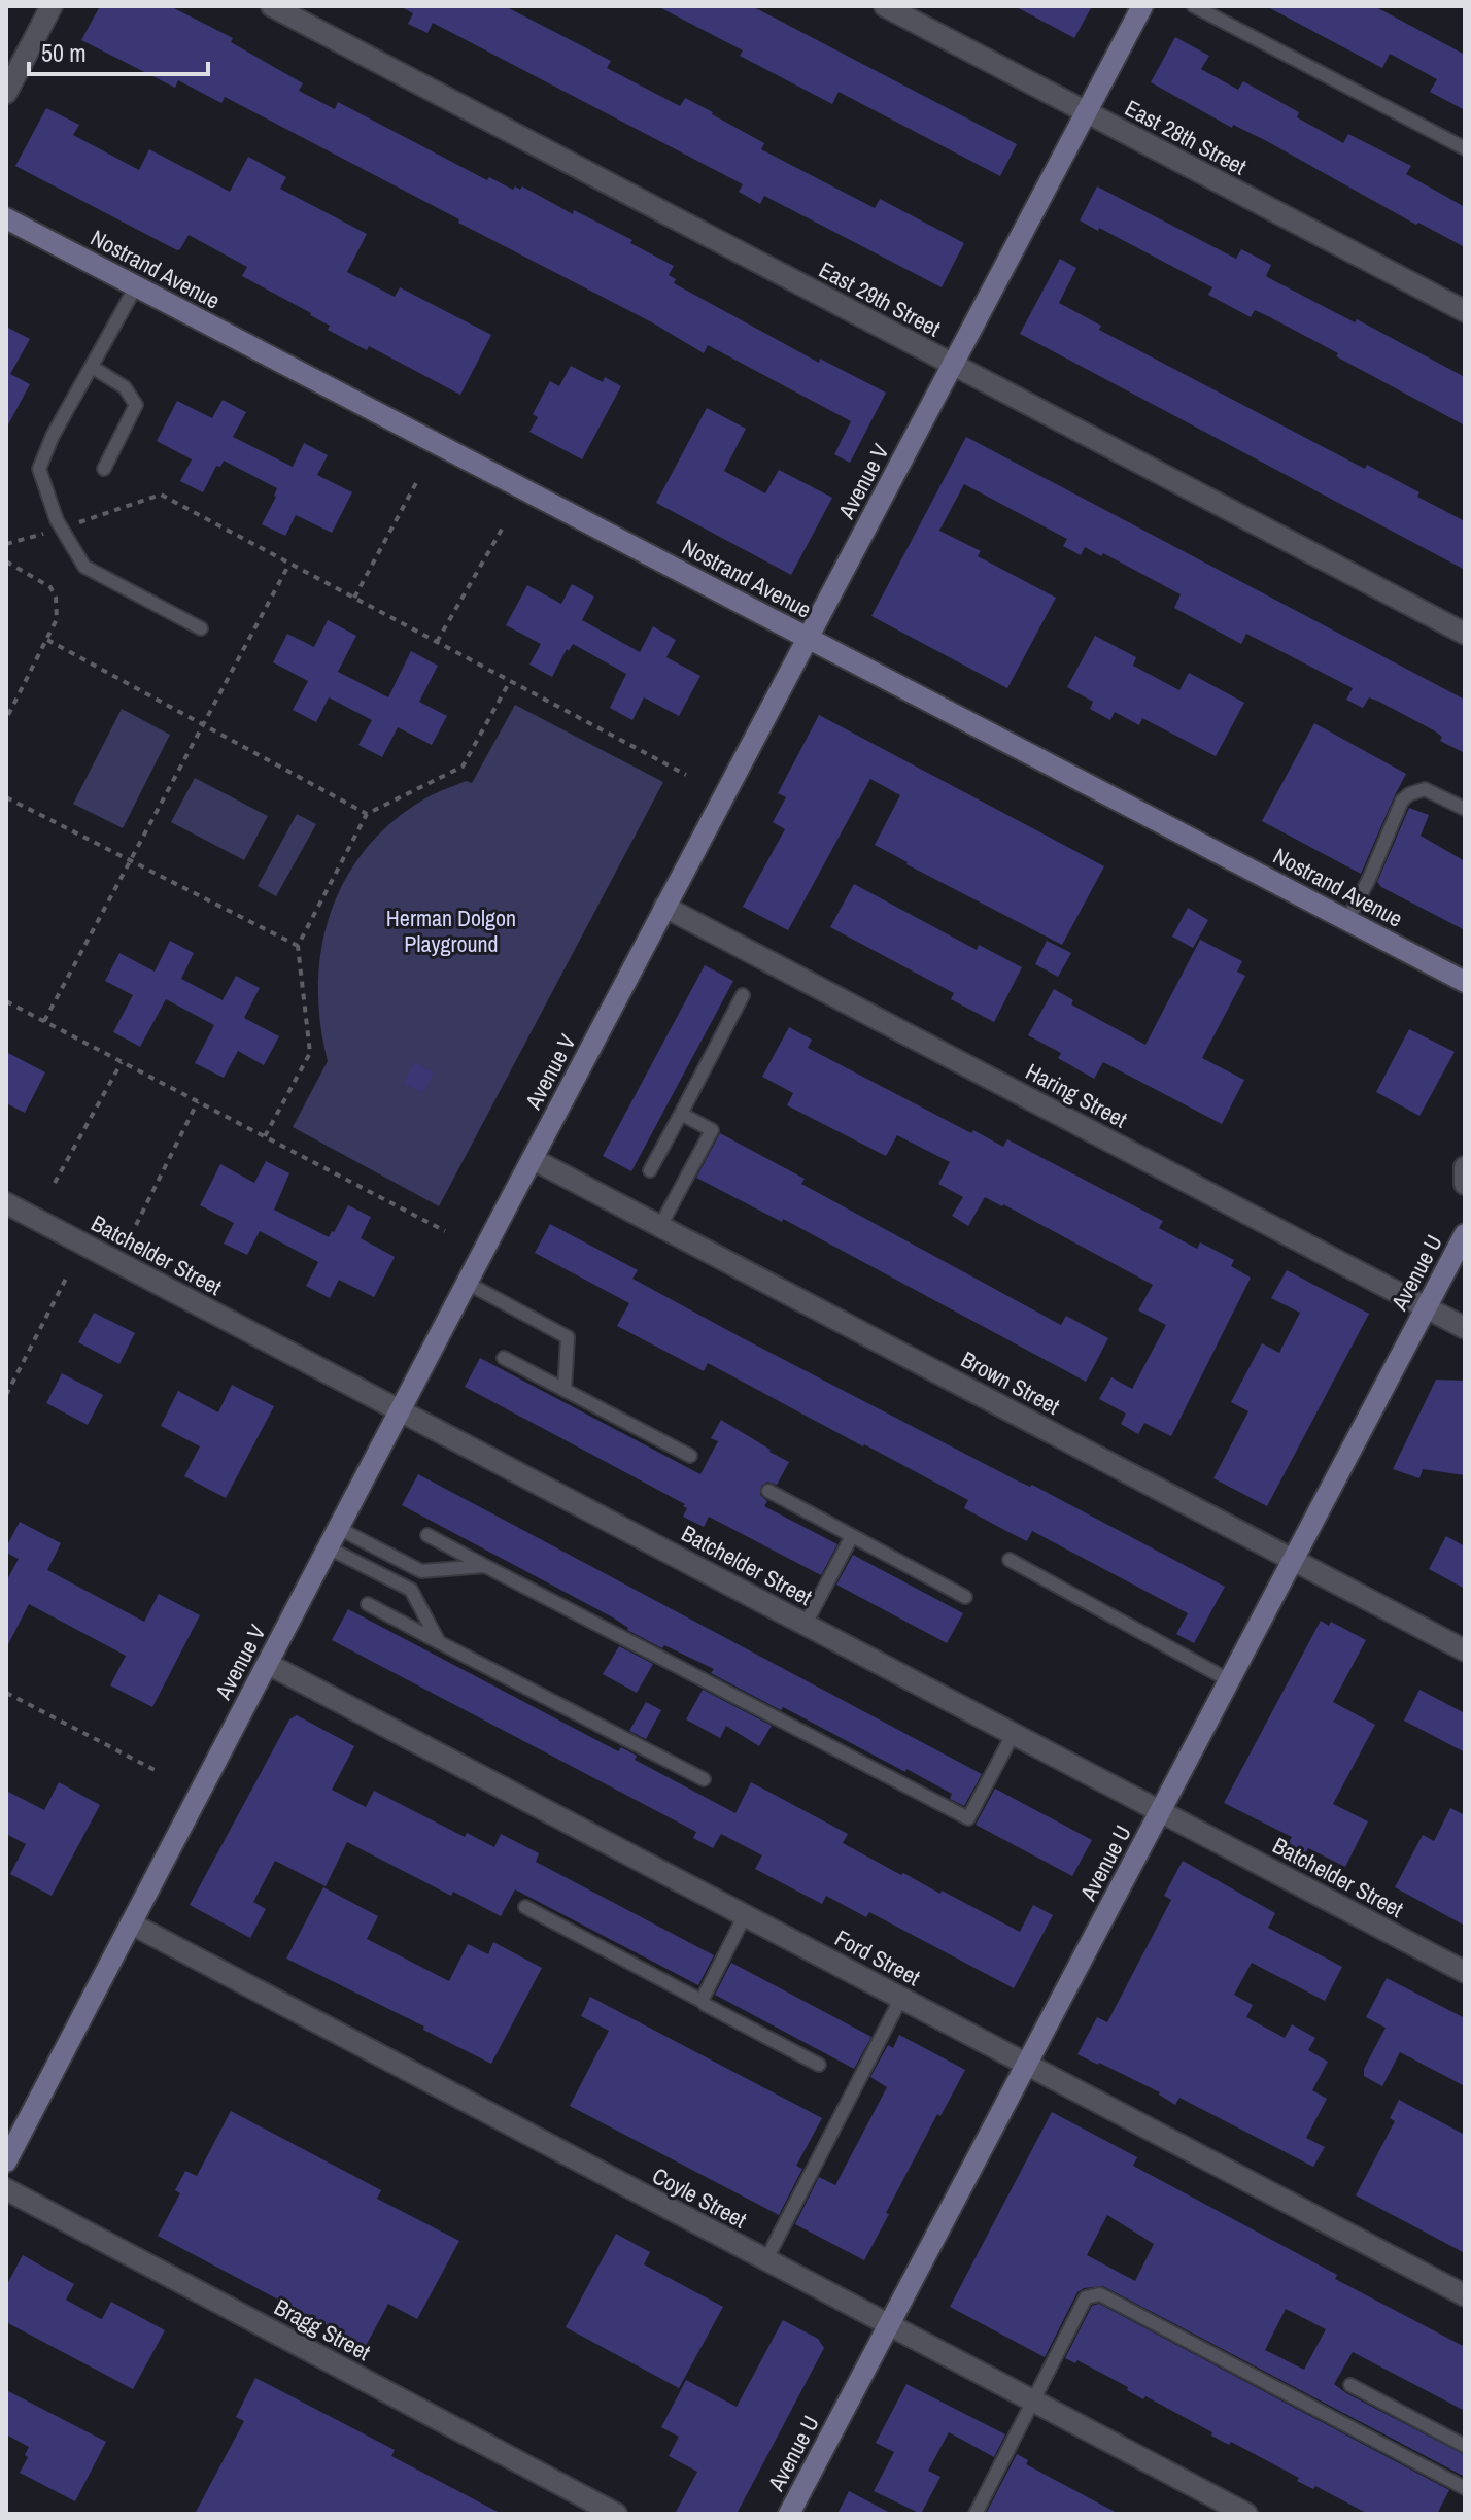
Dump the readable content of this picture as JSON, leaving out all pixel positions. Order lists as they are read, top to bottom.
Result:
{
  "streets": {
    "main road": ["Nostrand Avenue", "Avenue V", "Avenue U"],
    "street": [
      "East 28th Street",
      "East 29th Street",
      "Haring Street",
      "Batchelder Street",
      "Brown Street",
      "Ford Street",
      "Coyle Street",
      "Bragg Street"
    ]
  },
  "crossings": [
    ["East 28th Street", "Avenue V"],
    ["Nostrand Avenue", "Avenue V"],
    ["East 29th Street", "Avenue V"],
    ["Avenue V", "Haring Street"],
    ["Avenue V", "Batchelder Street"],
    ["Avenue V", "Brown Street"],
    ["Avenue V", "Ford Street"],
    ["Avenue V", "Coyle Street"],
    ["Haring Street", "Avenue U"],
    ["Batchelder Street", "Avenue U"],
    ["Avenue U", "Brown Street"],
    ["Avenue U", "Ford Street"],
    ["Avenue U", "Coyle Street"]
  ],
  "parks": ["Herman Dolgon Playground"],
  "scale_bar": "50 m"
}
